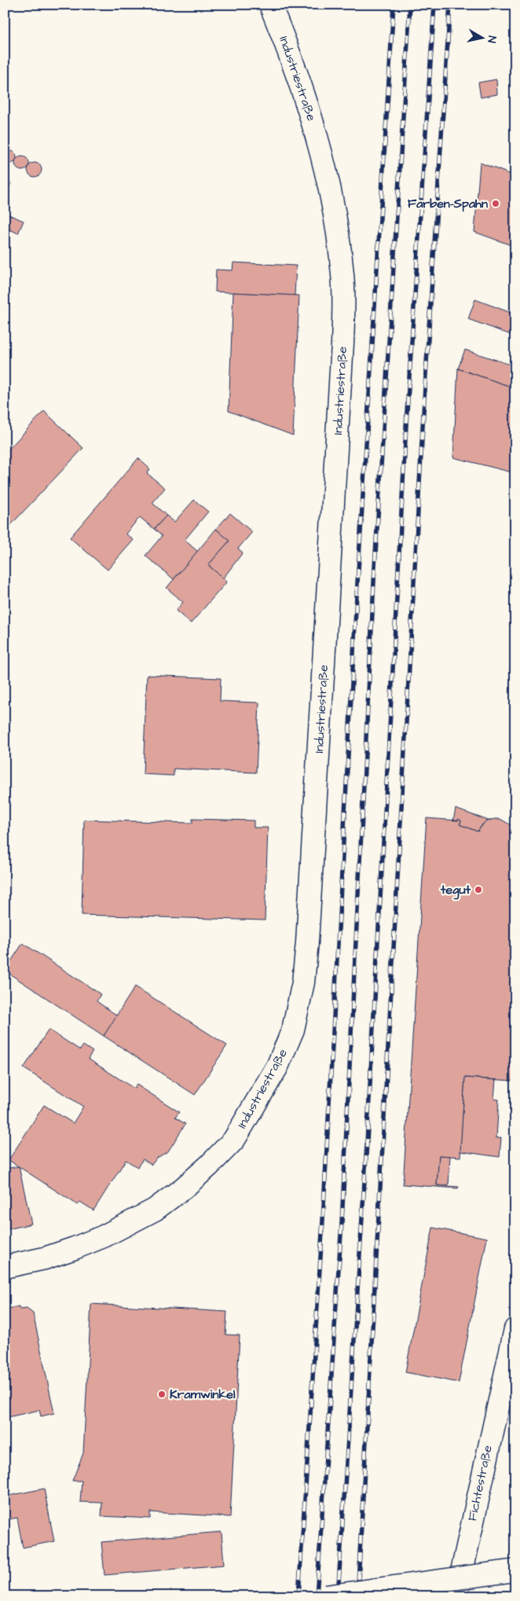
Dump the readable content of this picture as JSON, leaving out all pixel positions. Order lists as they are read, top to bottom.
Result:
{
  "streets": {
    "street": ["Industriestraße", "Fichtestraße"]
  },
  "places": ["Farben-Spahn", "tegut", "Kramwinkel"],
  "north": "right"
}
